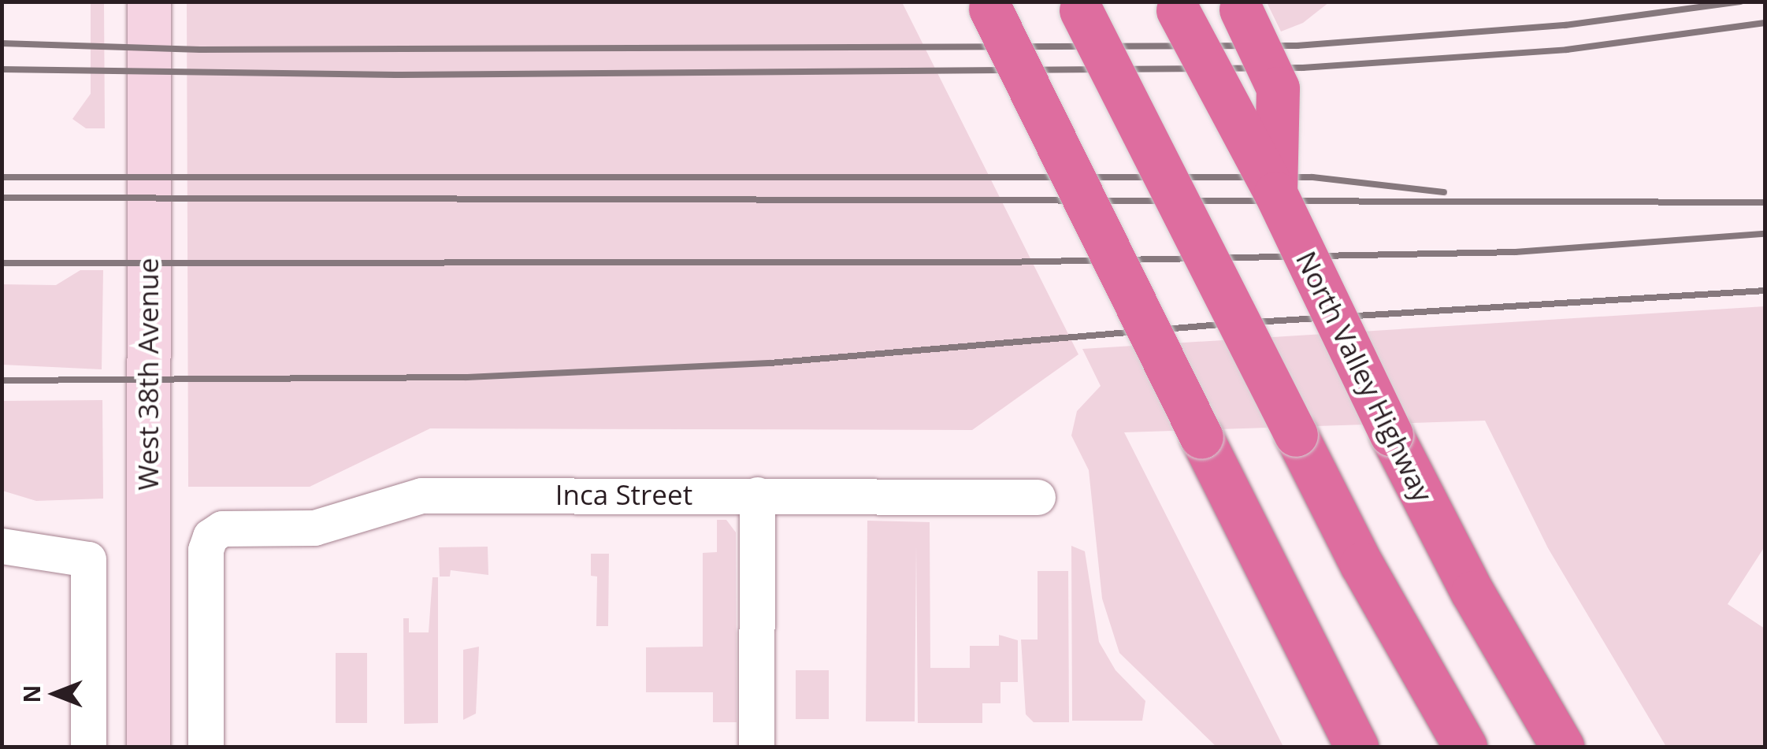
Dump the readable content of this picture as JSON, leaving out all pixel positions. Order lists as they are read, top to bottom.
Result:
{
  "streets": {
    "highway": ["North Valley Highway"],
    "main road": ["West 38th Avenue"],
    "street": ["Inca Street"]
  },
  "north": "left"
}
